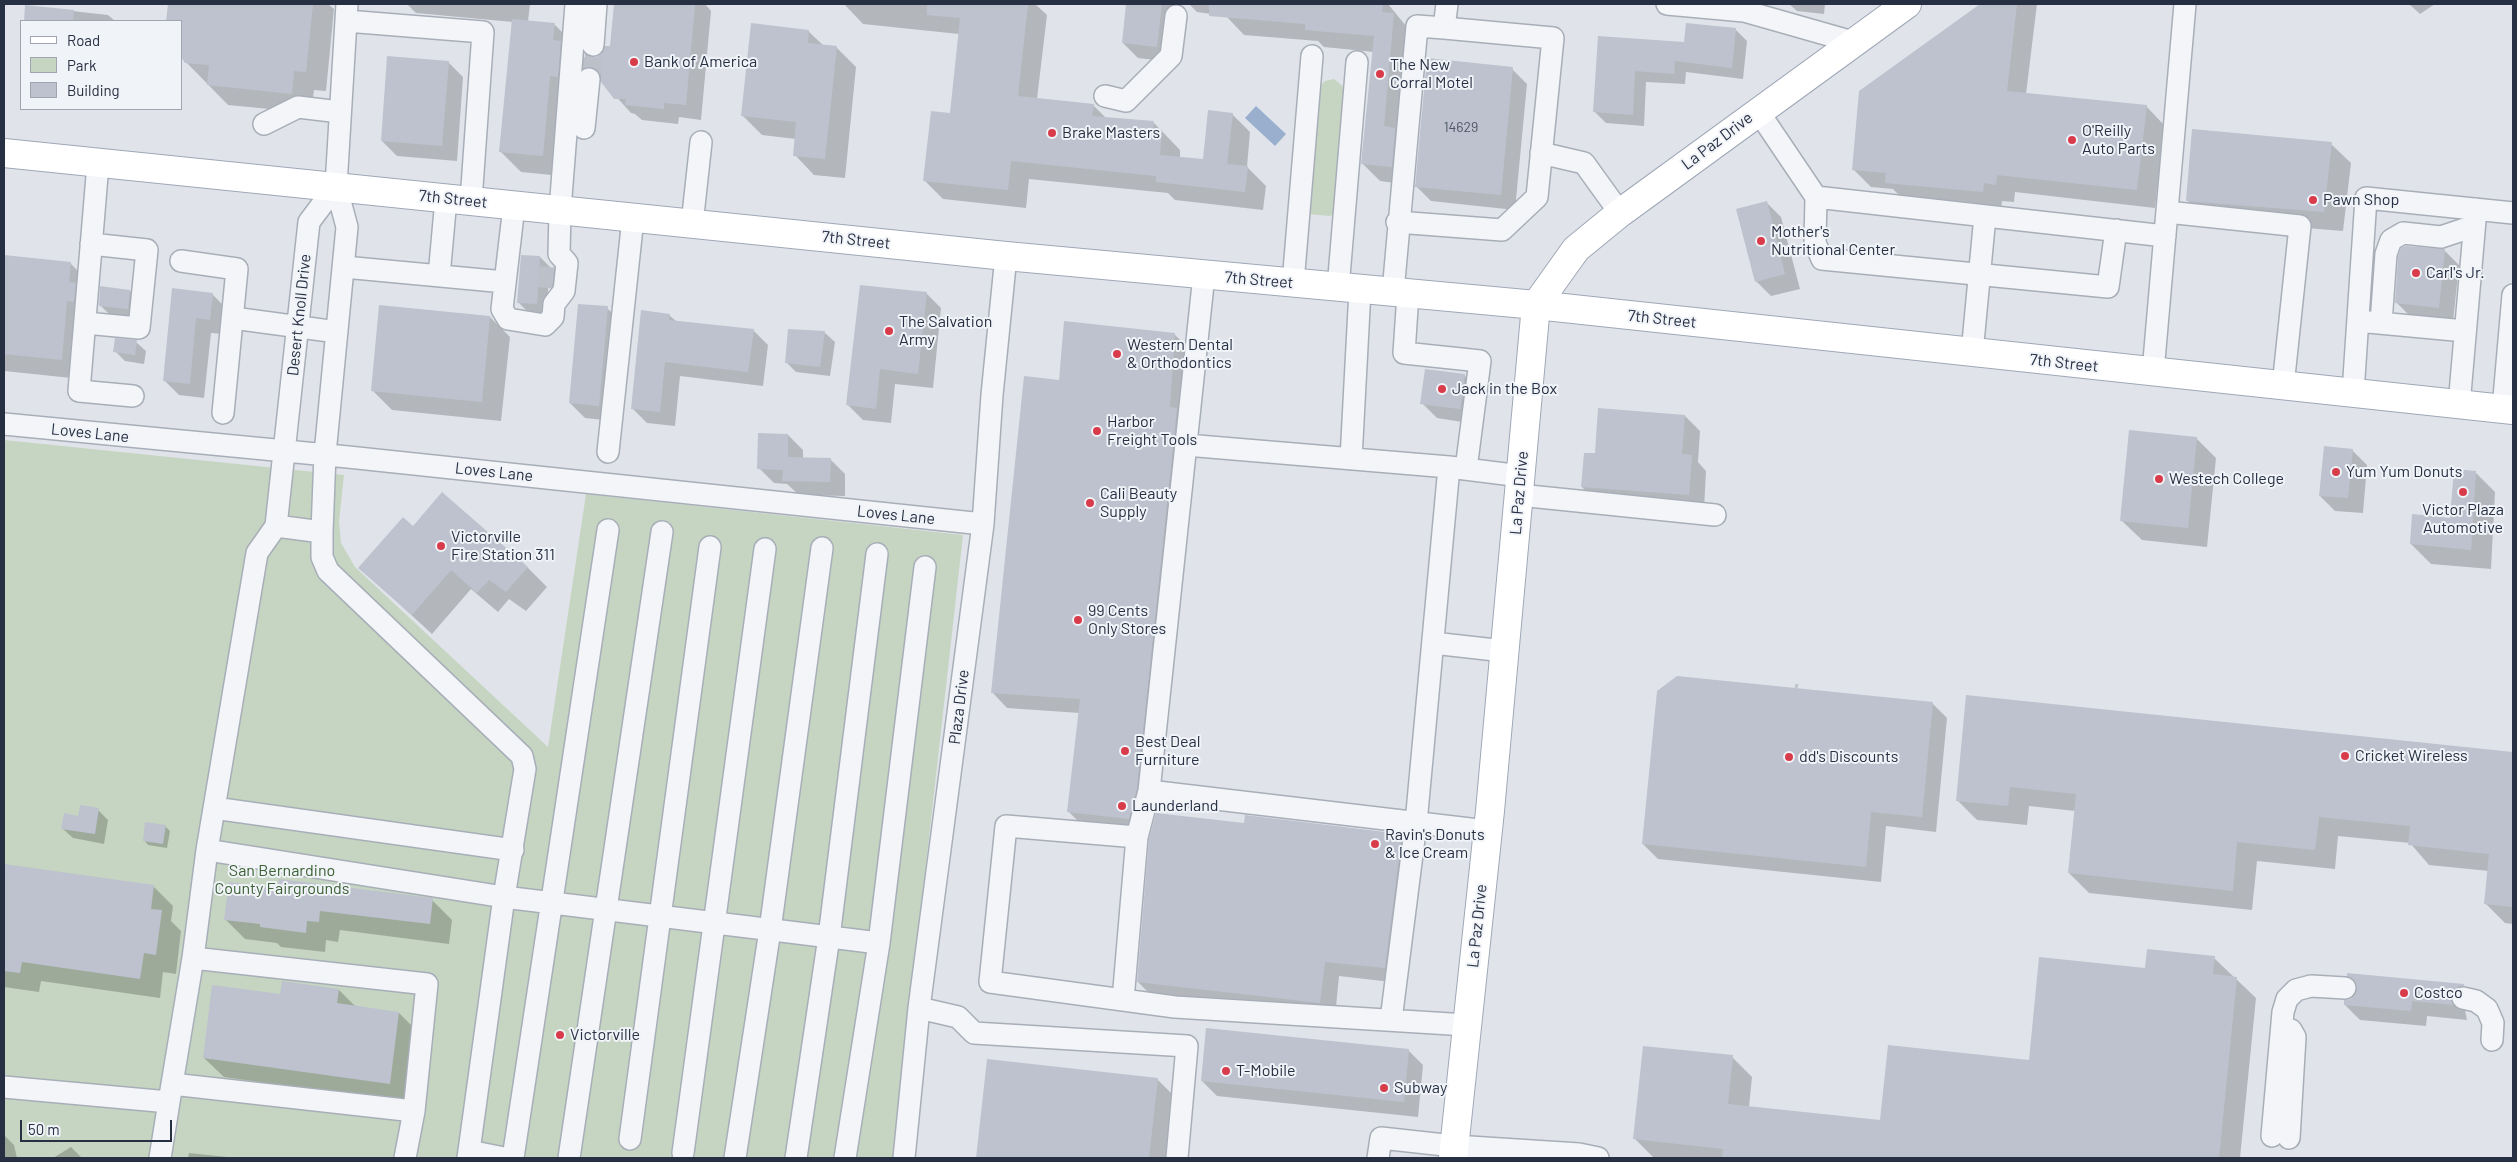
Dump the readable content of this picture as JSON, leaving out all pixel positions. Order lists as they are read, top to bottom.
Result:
{
  "streets": {
    "main road": ["La Paz Drive", "7th Street"],
    "street": ["Desert Knoll Drive", "Loves Lane", "Plaza Drive"]
  },
  "crossings": [
    ["La Paz Drive", "7th Street"],
    ["7th Street", "Desert Knoll Drive"],
    ["7th Street", "Plaza Drive"],
    ["Desert Knoll Drive", "Loves Lane"],
    ["Loves Lane", "Plaza Drive"]
  ],
  "parks": ["San Bernardino County Fairgrounds"],
  "places": [
    "Bank of America",
    "The New Corral Motel",
    "Brake Masters",
    "O'Reilly Auto Parts",
    "Pawn Shop",
    "Mother's Nutritional Center",
    "Carl's Jr.",
    "The Salvation Army",
    "Western Dental & Orthodontics",
    "Jack in the Box",
    "Harbor Freight Tools",
    "Yum Yum Donuts",
    "Westech College",
    "Victor Plaza Automotive",
    "Cali Beauty Supply",
    "Victorville Fire Station 311",
    "99 Cents Only Stores",
    "Best Deal Furniture",
    "Cricket Wireless",
    "dd's Discounts",
    "Launderland",
    "Ravin's Donuts & Ice Cream",
    "Costco",
    "Victorville",
    "T-Mobile",
    "Subway"
  ],
  "house_numbers": ["14629"],
  "legend": ["Road", "Park", "Building"],
  "scale_bar": "50 m"
}
